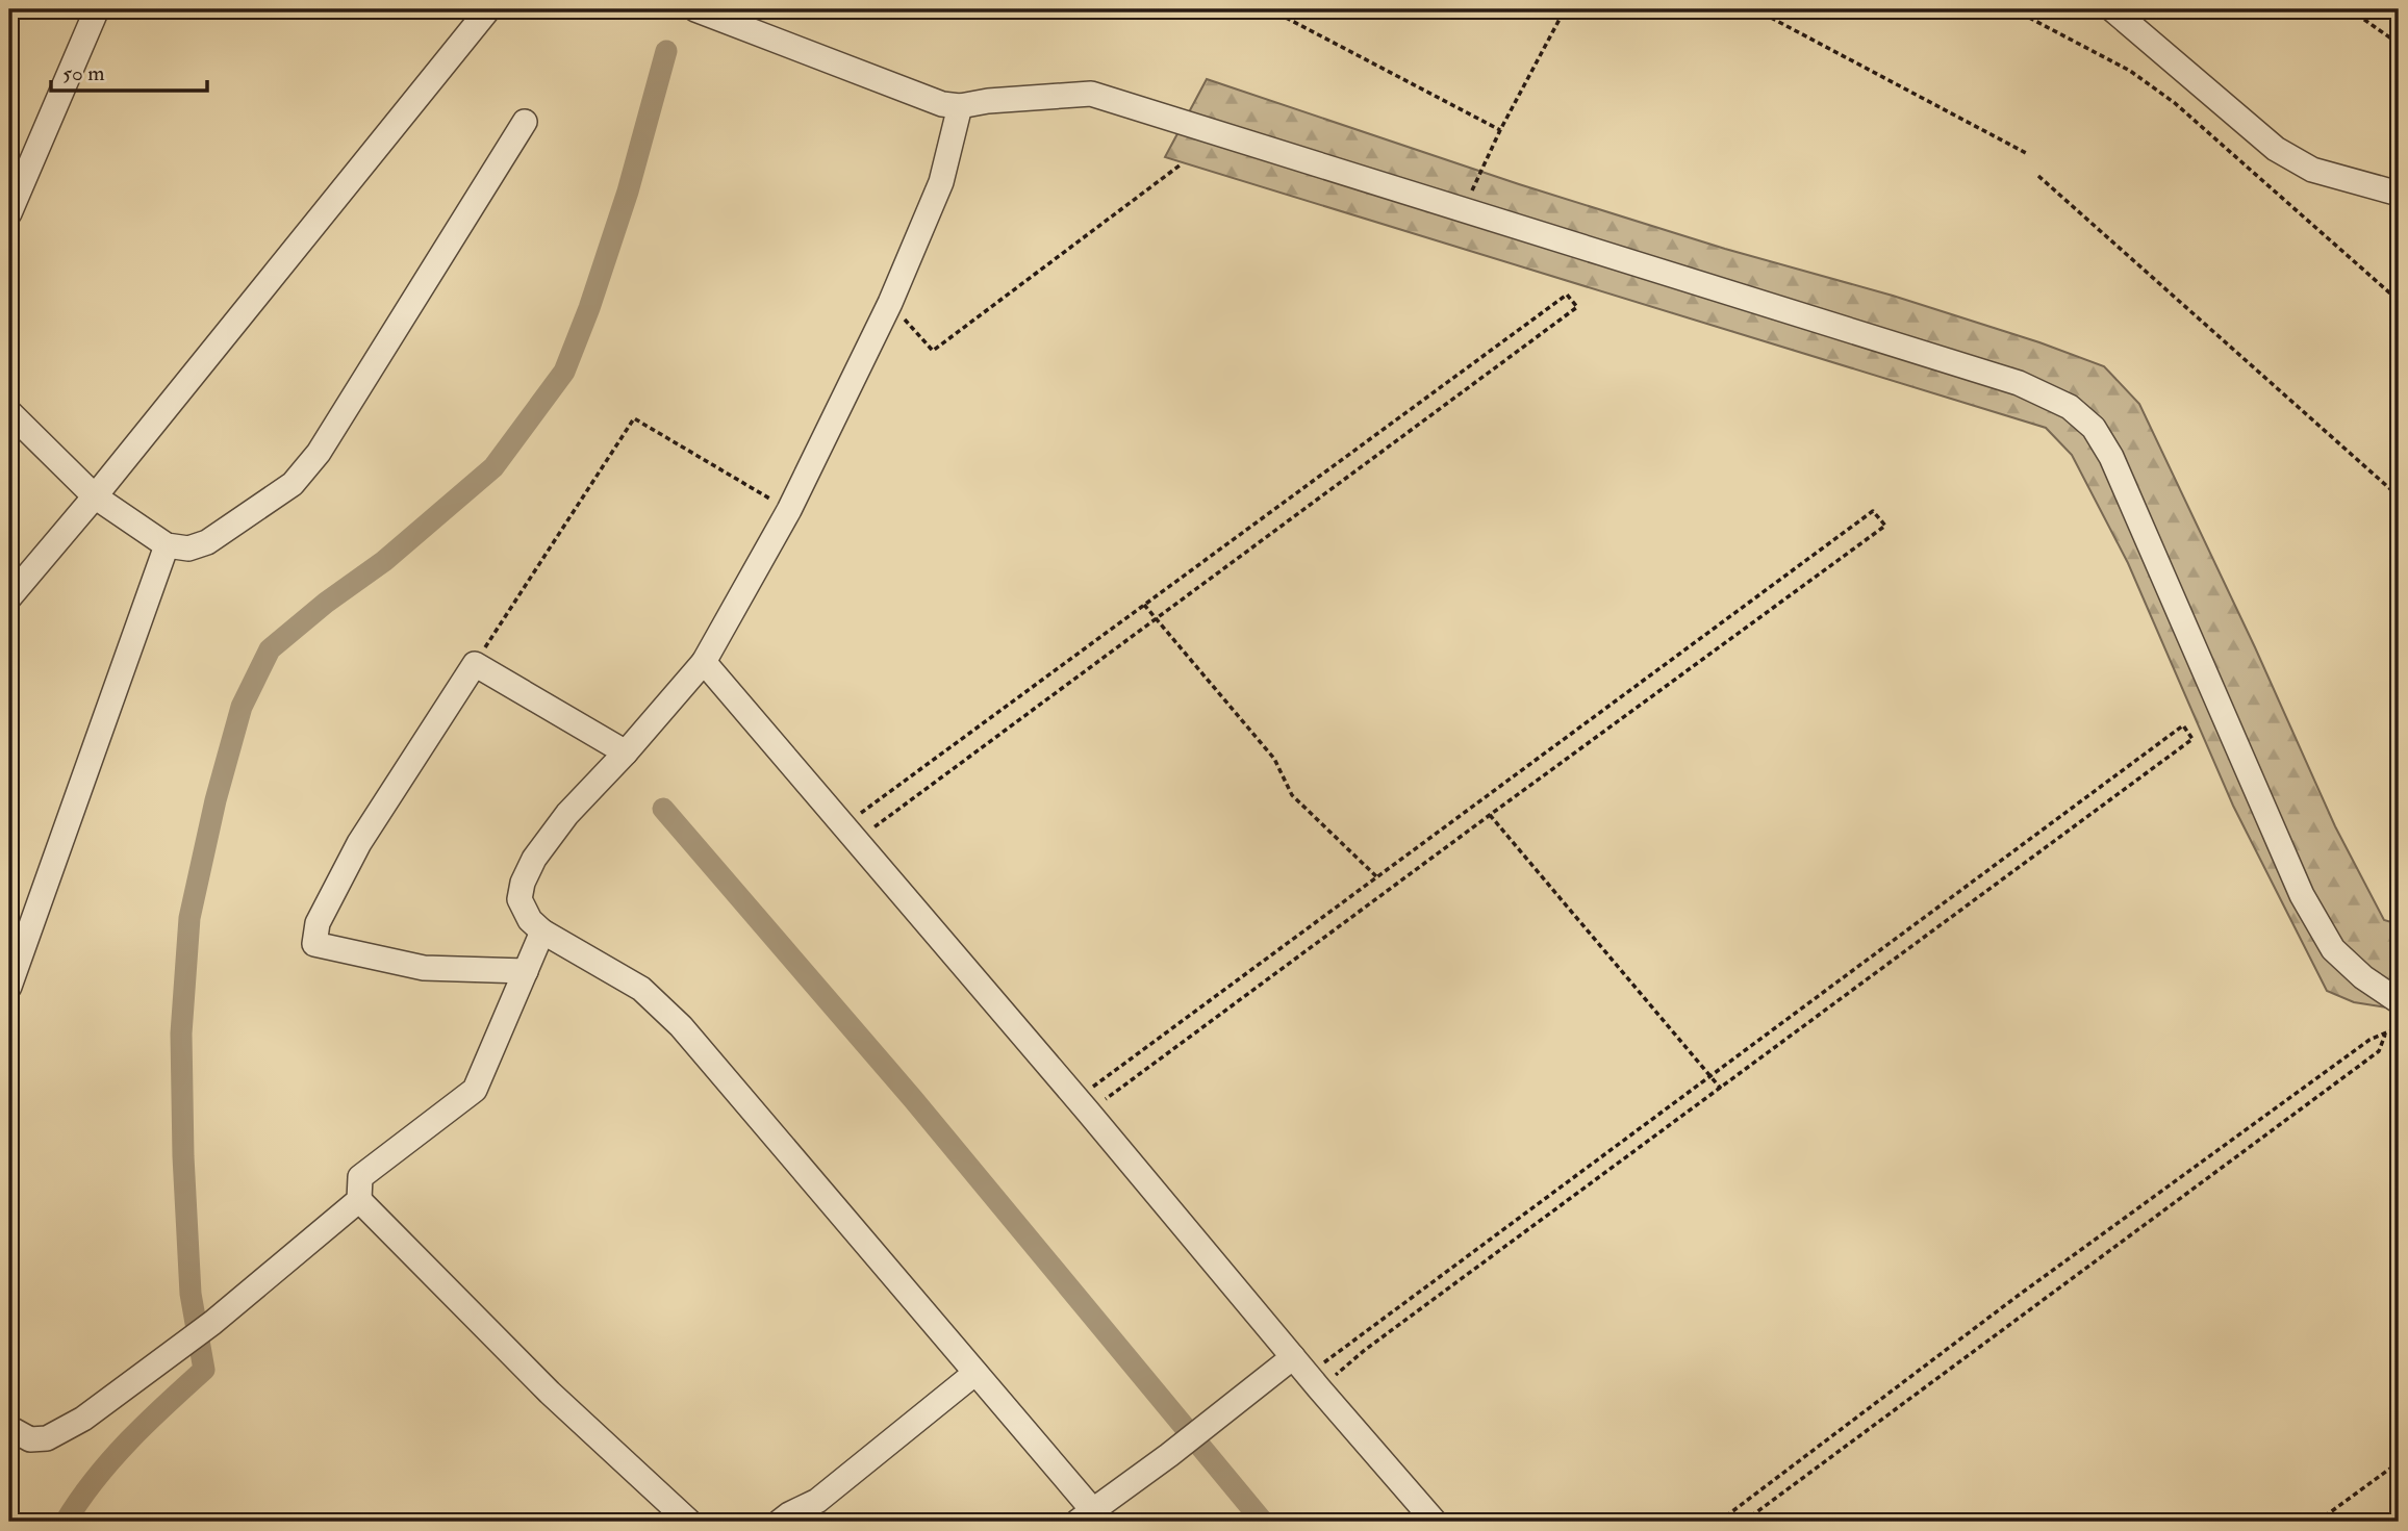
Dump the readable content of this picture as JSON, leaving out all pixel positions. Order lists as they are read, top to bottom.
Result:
{
  "scale_bar": "50 m"
}
